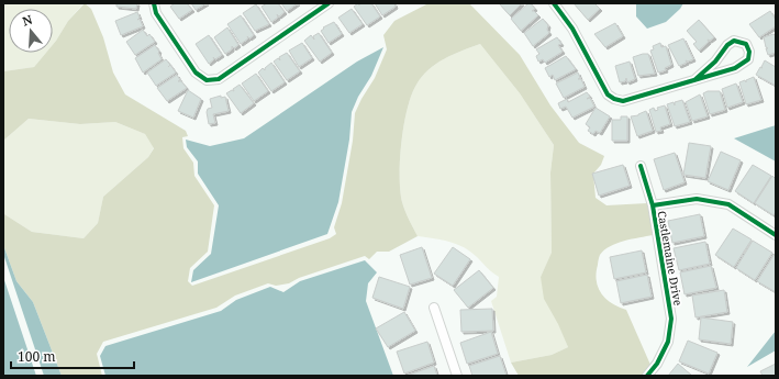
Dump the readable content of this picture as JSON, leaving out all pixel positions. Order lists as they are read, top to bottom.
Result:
{
  "streets": {
    "street": ["Castlemaine Drive"]
  },
  "scale_bar": "100 m",
  "north": "top"
}
